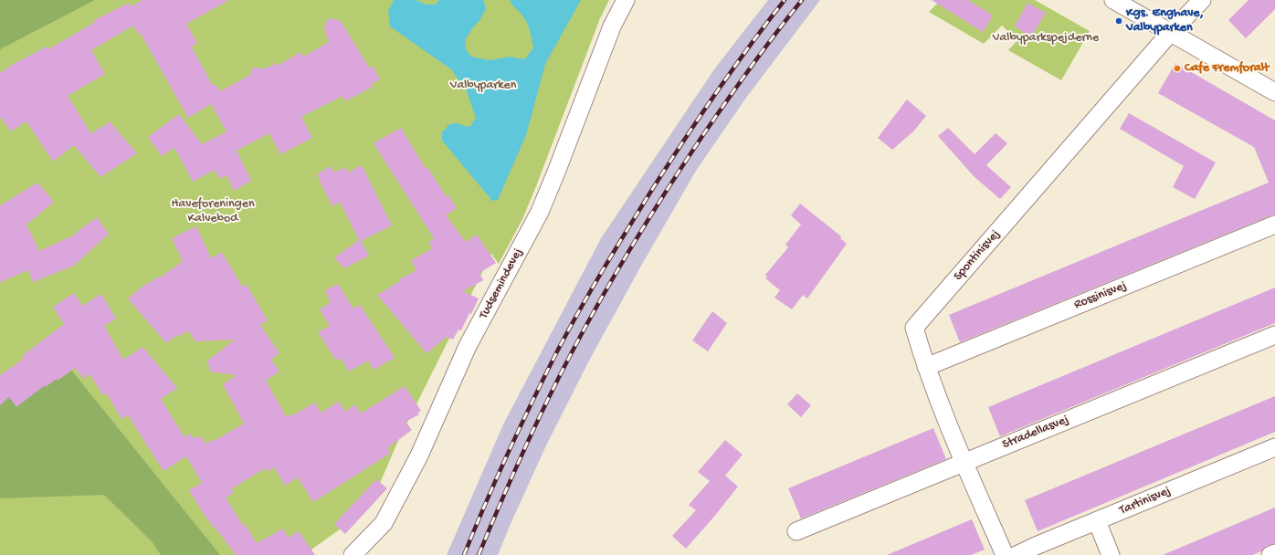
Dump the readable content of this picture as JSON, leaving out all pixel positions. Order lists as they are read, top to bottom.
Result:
{
  "streets": {
    "street": [
      "Spontinisvej",
      "Tudsemindevej",
      "Rossinisvej",
      "Stradellasvej",
      "Tartinisvej"
    ]
  },
  "crossings": [
    ["Spontinisvej", "Rossinisvej"],
    ["Spontinisvej", "Stradellasvej"]
  ],
  "parks": ["Valbyparkspejderne", "Valbyparken", "Haveforeningen Kalvebod"],
  "places": ["Kgs. Enghave, Valbyparken", "Cafe Fremforalt"]
}
